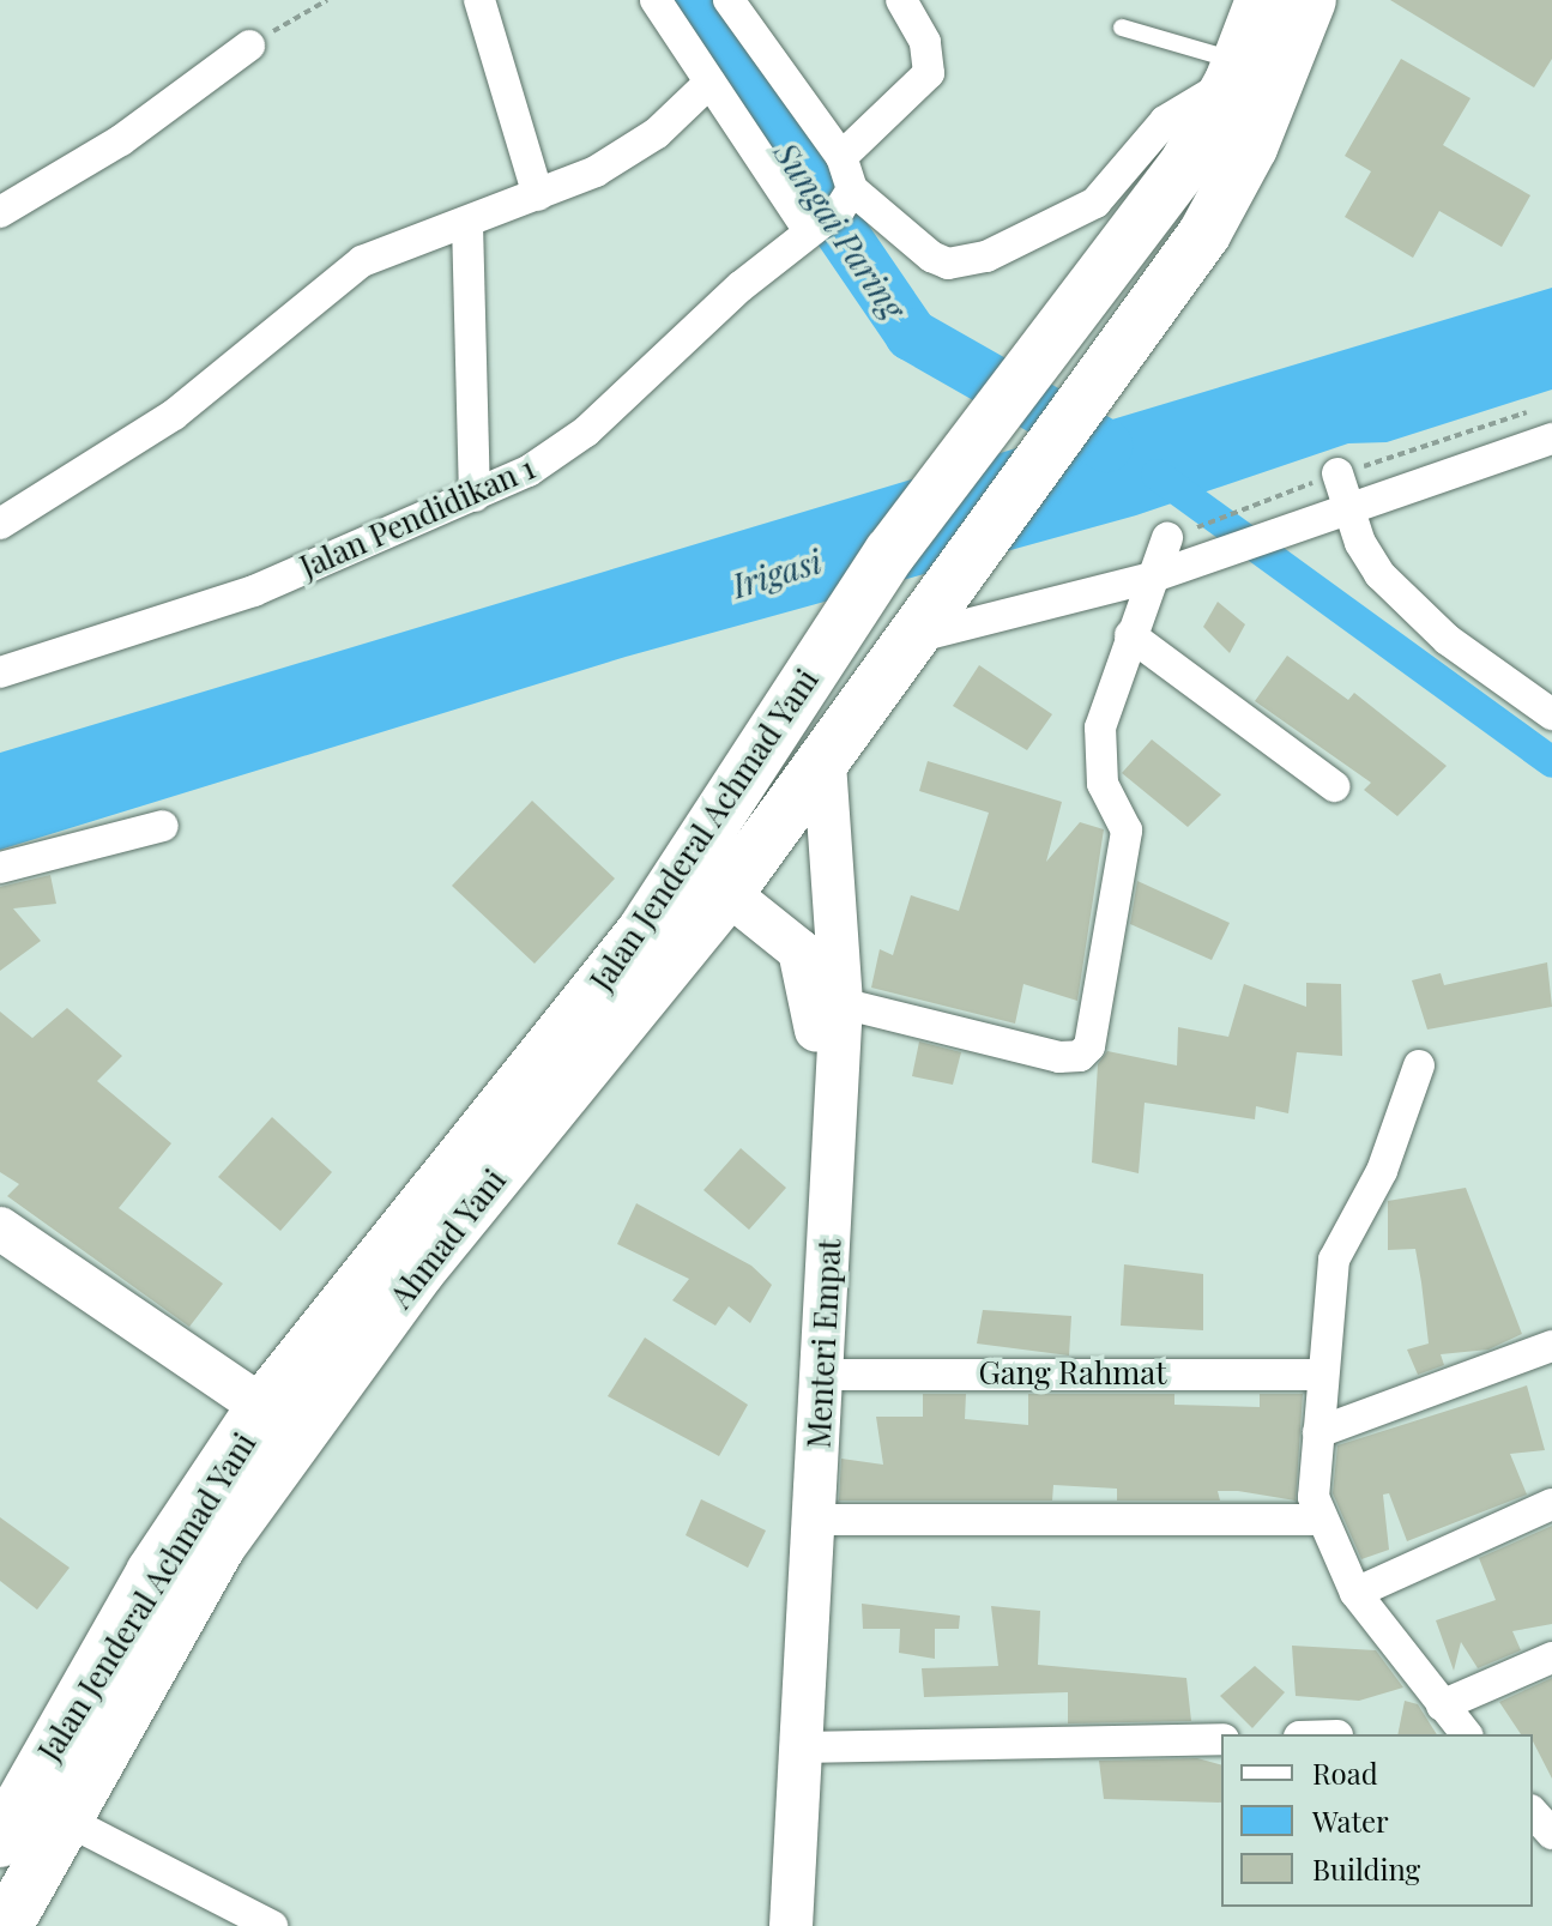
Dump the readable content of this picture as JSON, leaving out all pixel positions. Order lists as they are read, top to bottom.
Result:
{
  "streets": {
    "highway": ["Jalan Jenderal Achmad Yani", "Ahmad Yani"],
    "street": ["Jalan Pendidikan 1", "Menteri Empat", "Gang Rahmat"]
  },
  "crossings": [
    ["Jalan Jenderal Achmad Yani", "Ahmad Yani"],
    ["Ahmad Yani", "Menteri Empat"],
    ["Menteri Empat", "Gang Rahmat"]
  ],
  "water": ["Sungai Paring", "Irigasi"],
  "legend": ["Road", "Water", "Building"]
}
